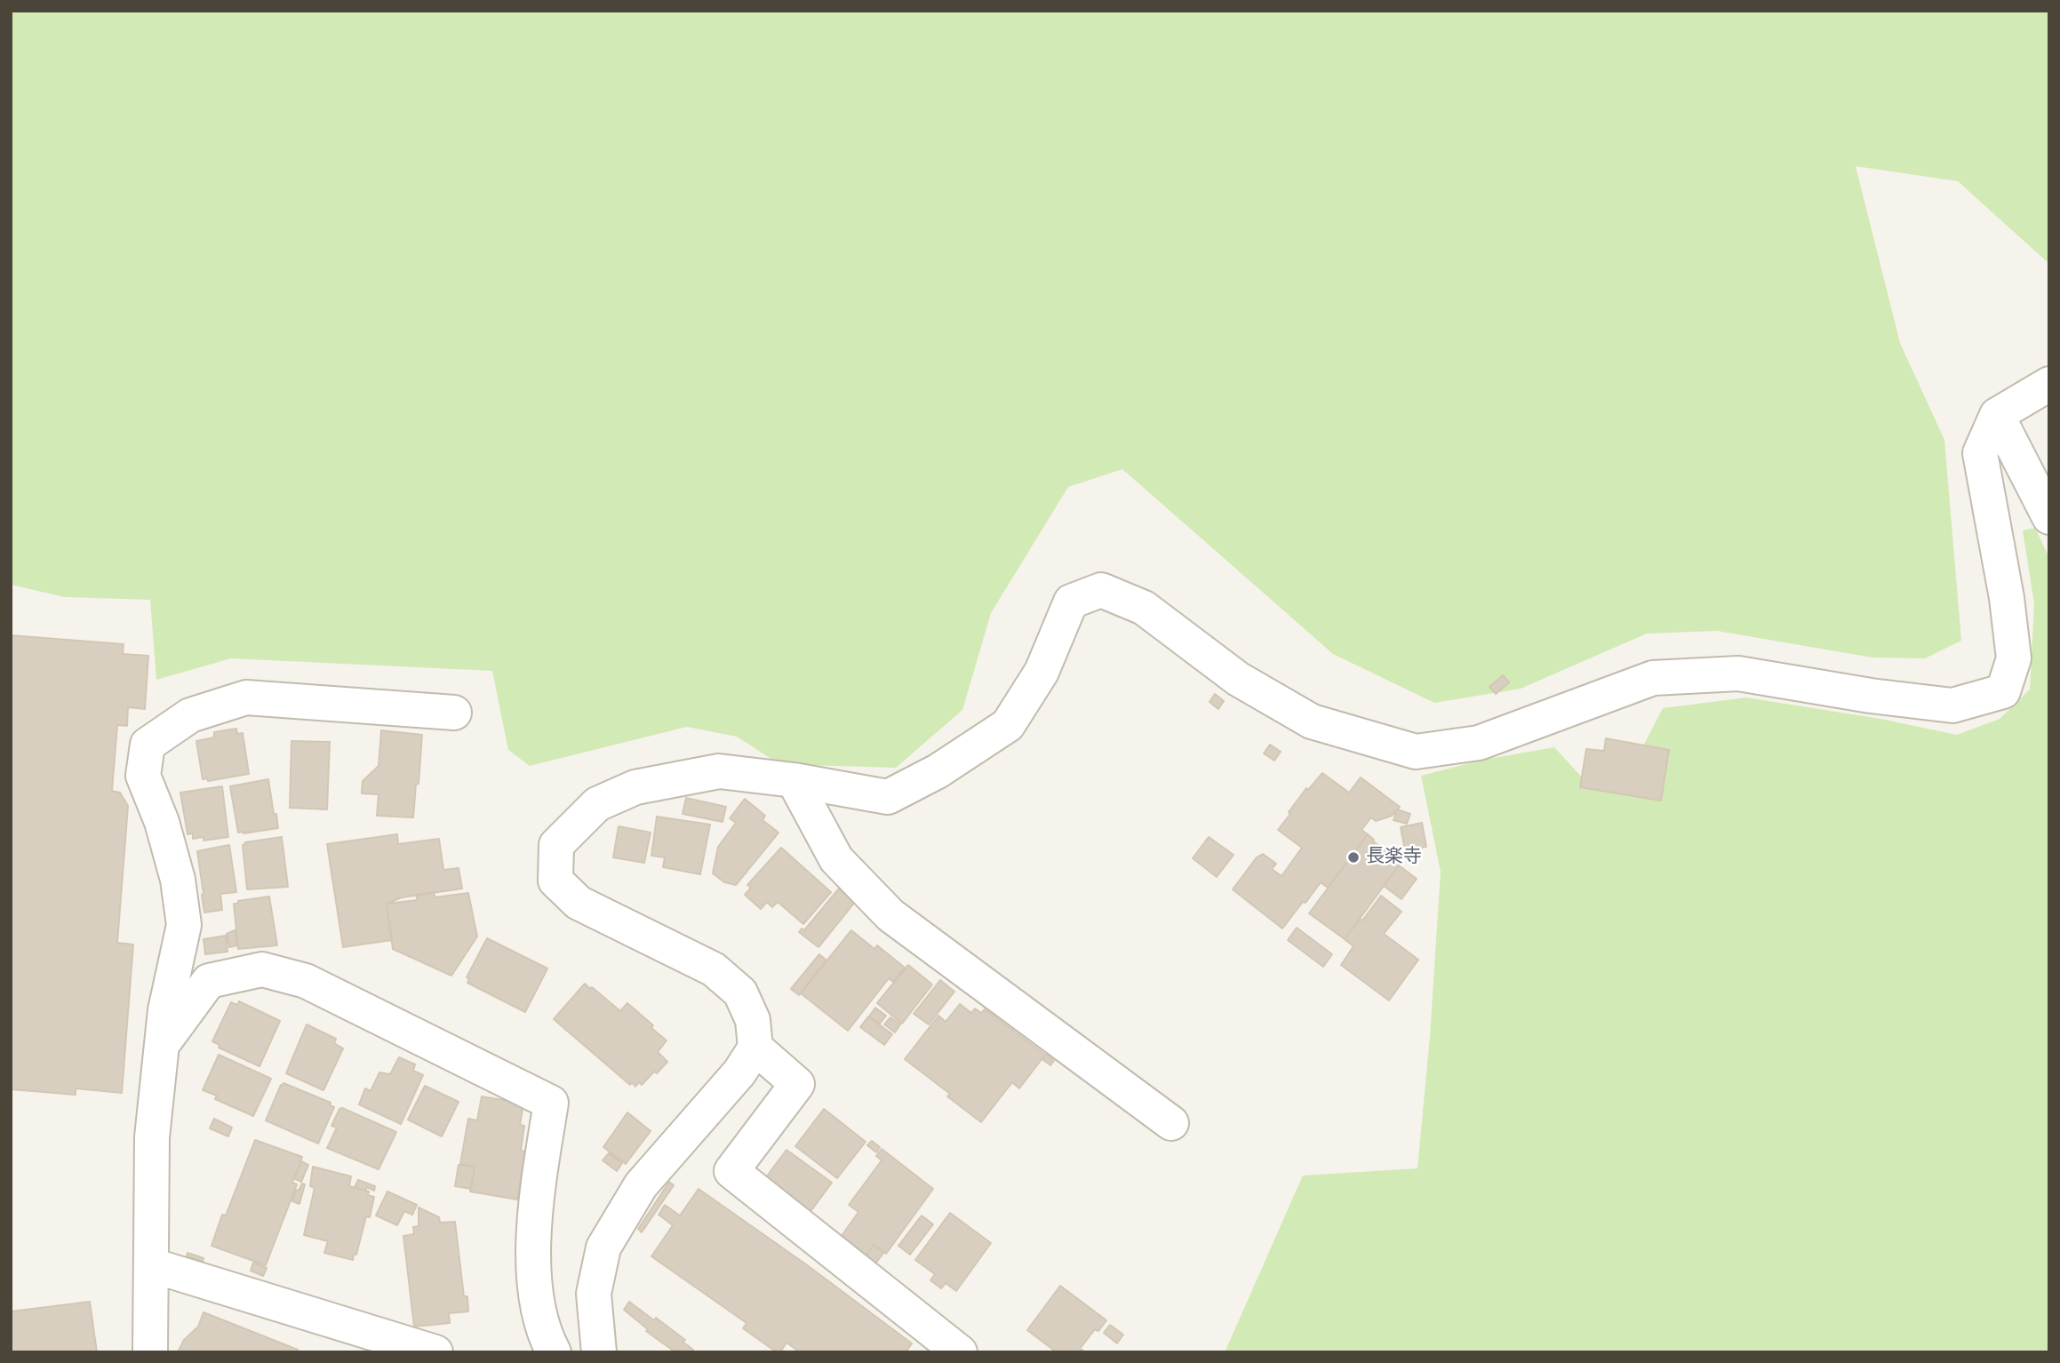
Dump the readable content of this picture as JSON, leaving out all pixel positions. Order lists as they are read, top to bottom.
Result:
{
  "places": ["長楽寺"]
}
